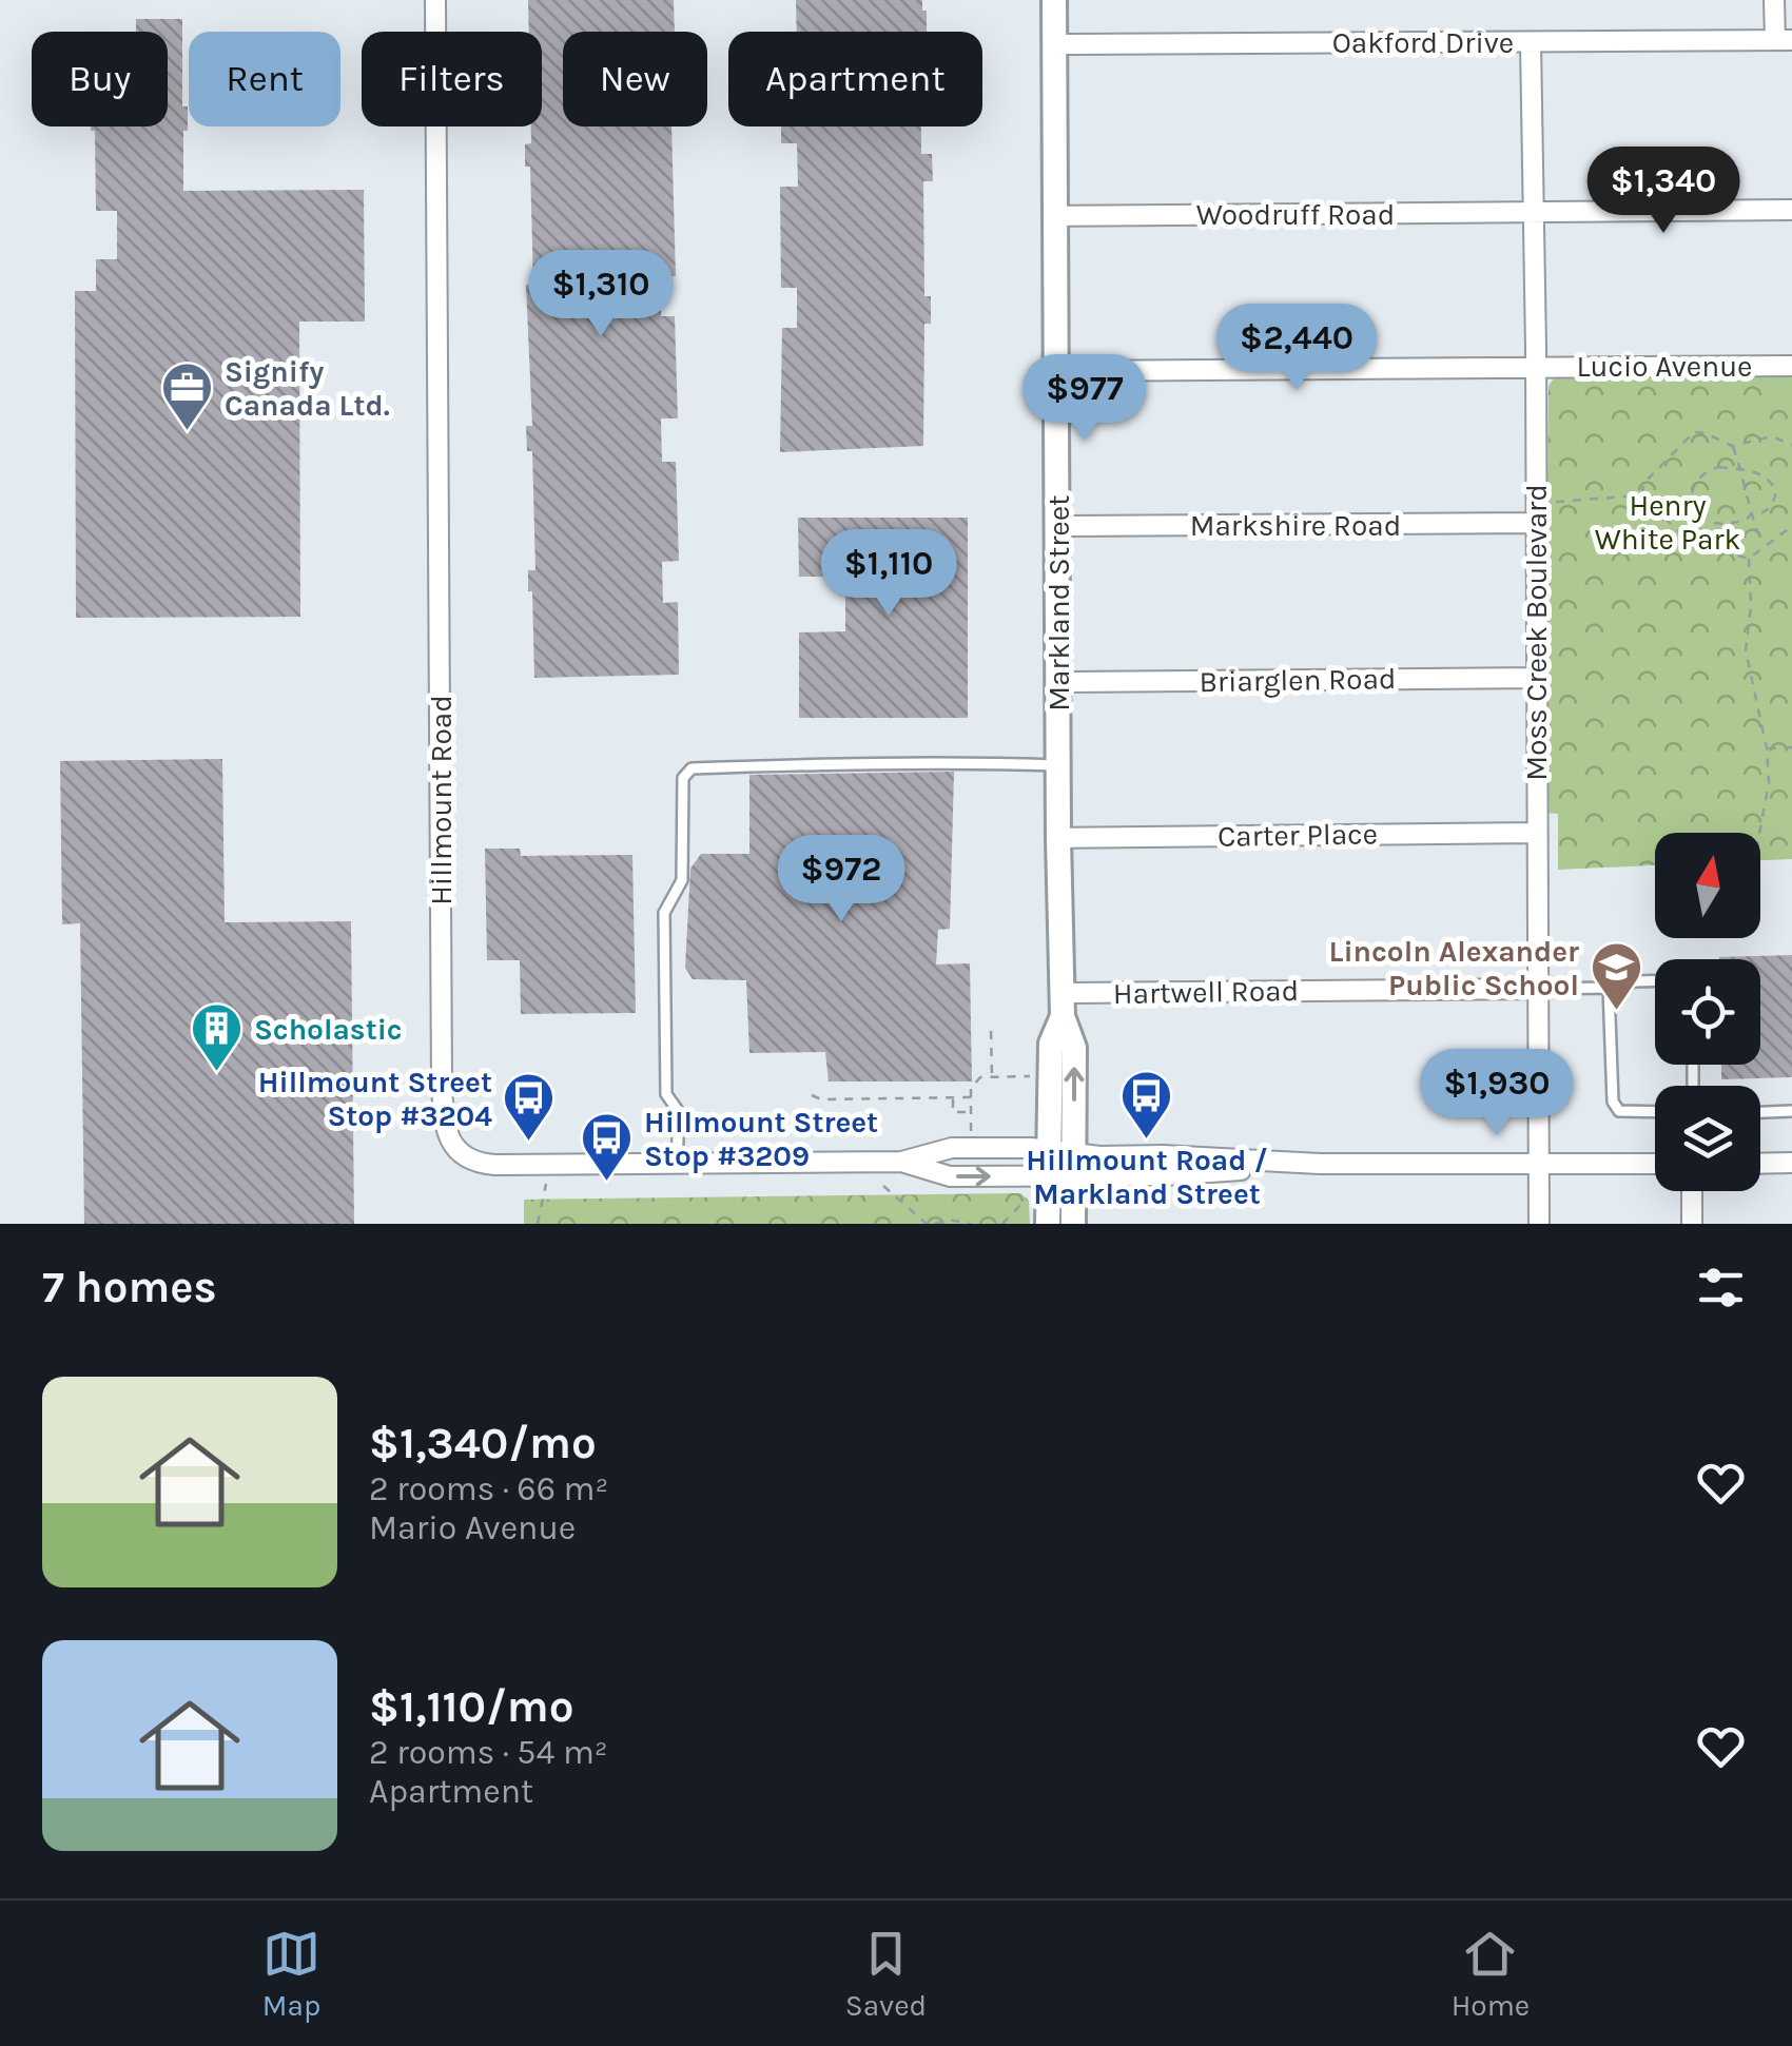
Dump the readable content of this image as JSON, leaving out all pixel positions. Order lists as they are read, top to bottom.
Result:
{
  "streets": {
    "street": [
      "Oakford Drive",
      "Woodruff Road",
      "Lucio Avenue",
      "Markshire Road",
      "Markland Street",
      "Moss Creek Boulevard",
      "Briarglen Road",
      "Hillmount Road",
      "Carter Place",
      "Hartwell Road"
    ]
  },
  "crossings": [
    ["Oakford Drive", "Markland Street"],
    ["Oakford Drive", "Moss Creek Boulevard"],
    ["Woodruff Road", "Markland Street"],
    ["Woodruff Road", "Moss Creek Boulevard"],
    ["Lucio Avenue", "Markland Street"],
    ["Lucio Avenue", "Moss Creek Boulevard"],
    ["Markshire Road", "Markland Street"],
    ["Markshire Road", "Moss Creek Boulevard"],
    ["Markland Street", "Briarglen Road"],
    ["Markland Street", "Hillmount Road"],
    ["Markland Street", "Carter Place"],
    ["Markland Street", "Hartwell Road"],
    ["Moss Creek Boulevard", "Briarglen Road"],
    ["Moss Creek Boulevard", "Hillmount Road"],
    ["Moss Creek Boulevard", "Carter Place"],
    ["Moss Creek Boulevard", "Hartwell Road"]
  ],
  "parks": ["Henry White Park"],
  "places": {
    "office": ["Signify Canada Ltd."],
    "school or university": ["Lincoln Alexander Public School"],
    "building": ["Scholastic"],
    "bus stop": ["Hillmount Road / Markland Street", "Hillmount Street Stop #3204", "Hillmount Street Stop #3209"]
  },
  "north": "top",
  "page": {
    "chip": [
      "Buy",
      "Rent",
      "Filters",
      "New",
      "Apartment"
    ],
    "price": [
      "$1,340",
      "$1,310",
      "$2,440",
      "$977",
      "$1,110",
      "$972",
      "$1,930"
    ],
    "heading": "7 homes",
    "list": [
      {
        "name": "$1,340/mo",
        "note": "2 rooms · 66 m² · Mario Avenue"
      },
      {
        "name": "$1,110/mo",
        "note": "2 rooms · 54 m² · Apartment"
      }
    ],
    "tabs": ["Map", "Saved", "Home"]
  }
}
